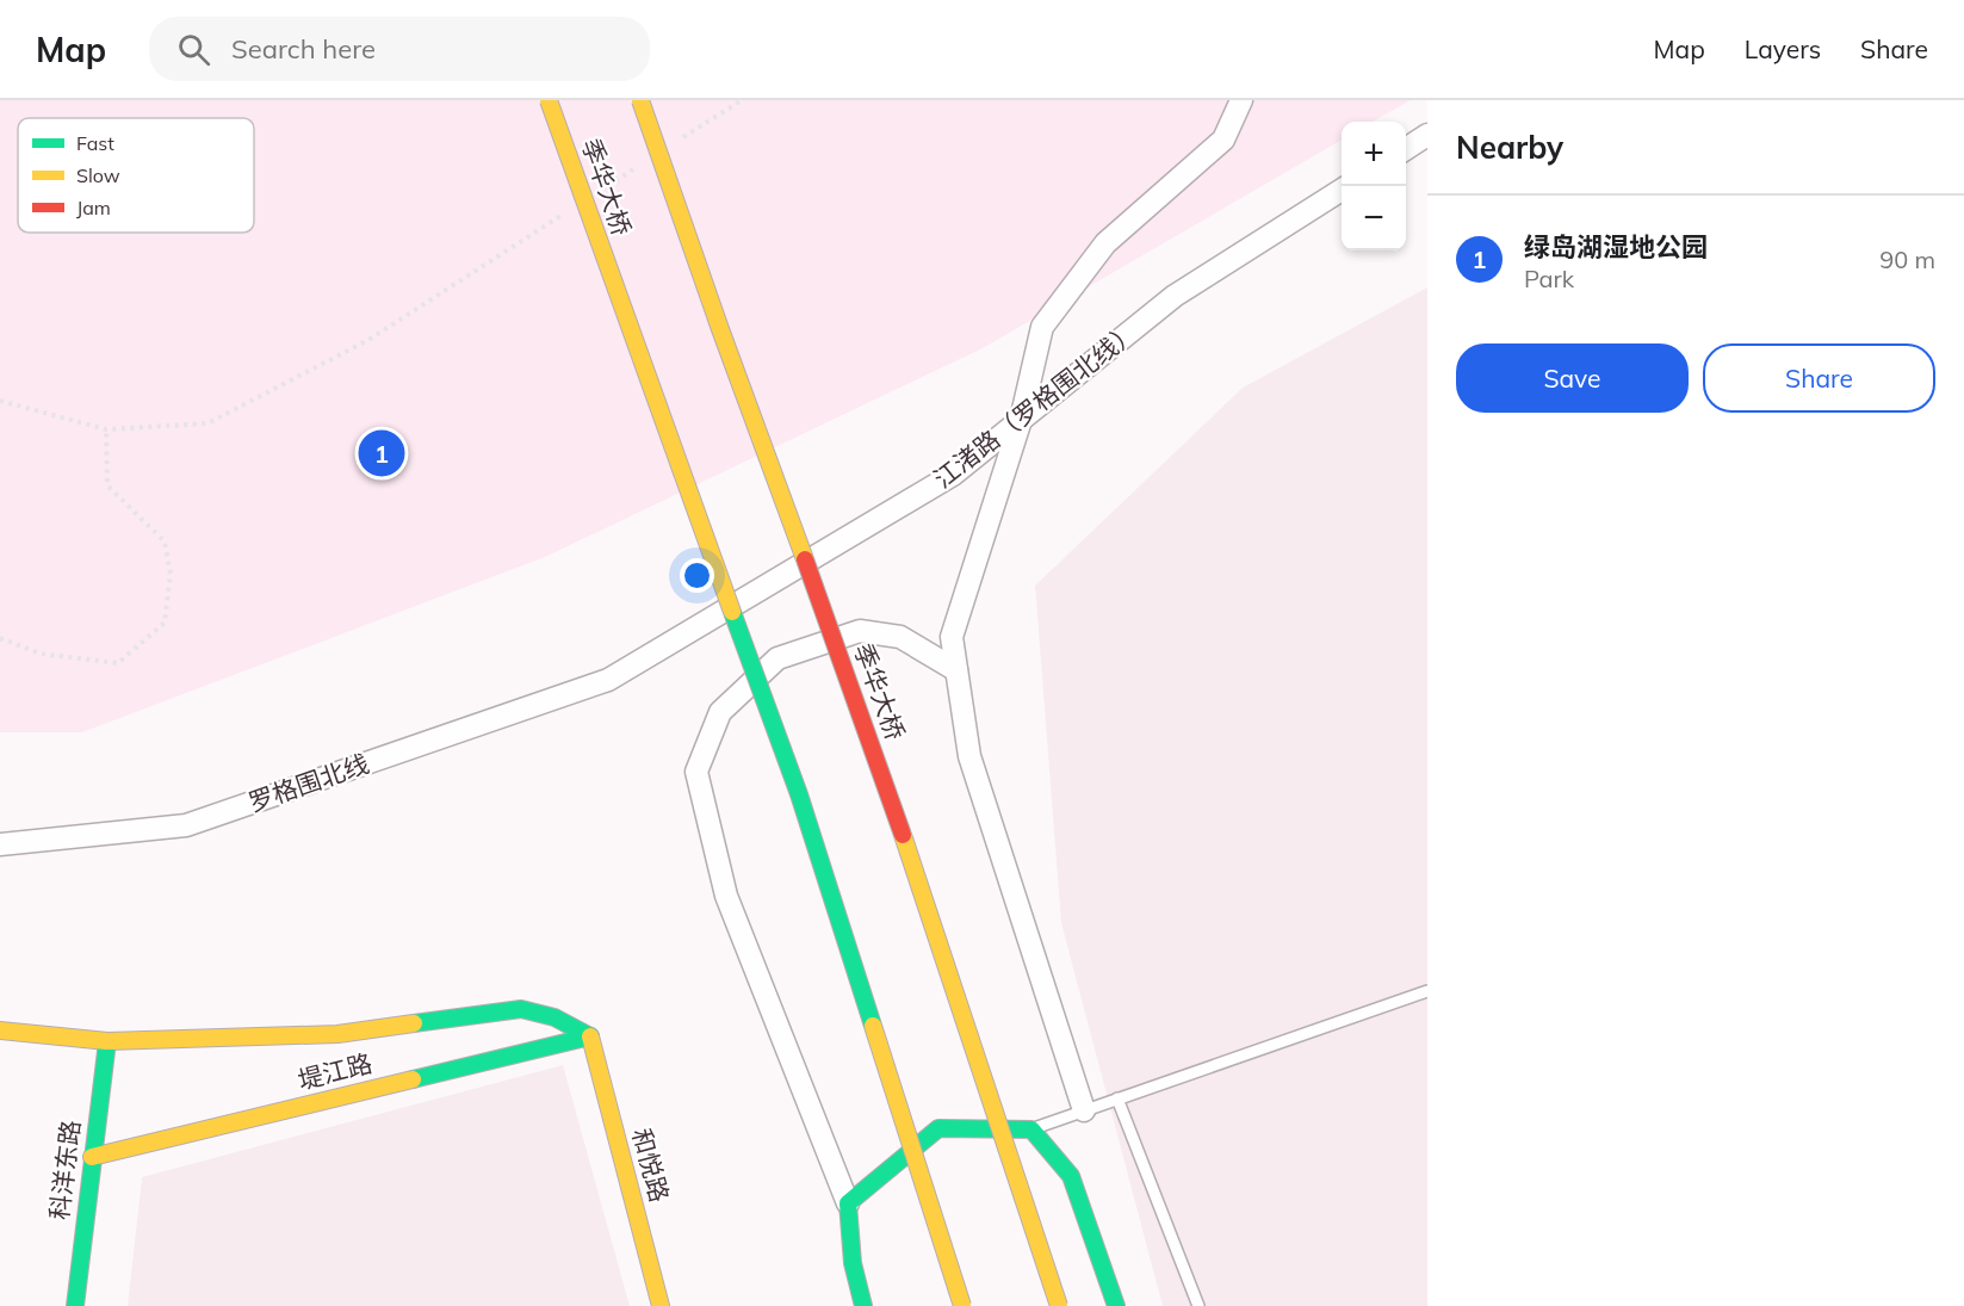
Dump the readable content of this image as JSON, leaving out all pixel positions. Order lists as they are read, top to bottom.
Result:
{
  "streets": {
    "main road": [
      "季华大桥",
      "堤江路",
      "和悦路",
      "科洋东路"
    ],
    "street": ["江渚路（罗格围北线）", "罗格围北线"]
  },
  "crossings": [
    ["江渚路（罗格围北线）", "罗格围北线"],
    ["堤江路", "和悦路"],
    ["堤江路", "科洋东路"]
  ],
  "legend": ["Fast", "Slow", "Jam"],
  "page": {
    "header": "Map",
    "search": "Search here",
    "nav": ["Map", "Layers", "Share"],
    "heading": "Nearby",
    "map_buttons": ["+", "−"],
    "list": [
      {
        "mark": "1",
        "name": "绿岛湖湿地公园",
        "note": "Park",
        "value": "90 m"
      }
    ],
    "buttons": ["Save", "Share"],
    "pins": "1"
  }
}
